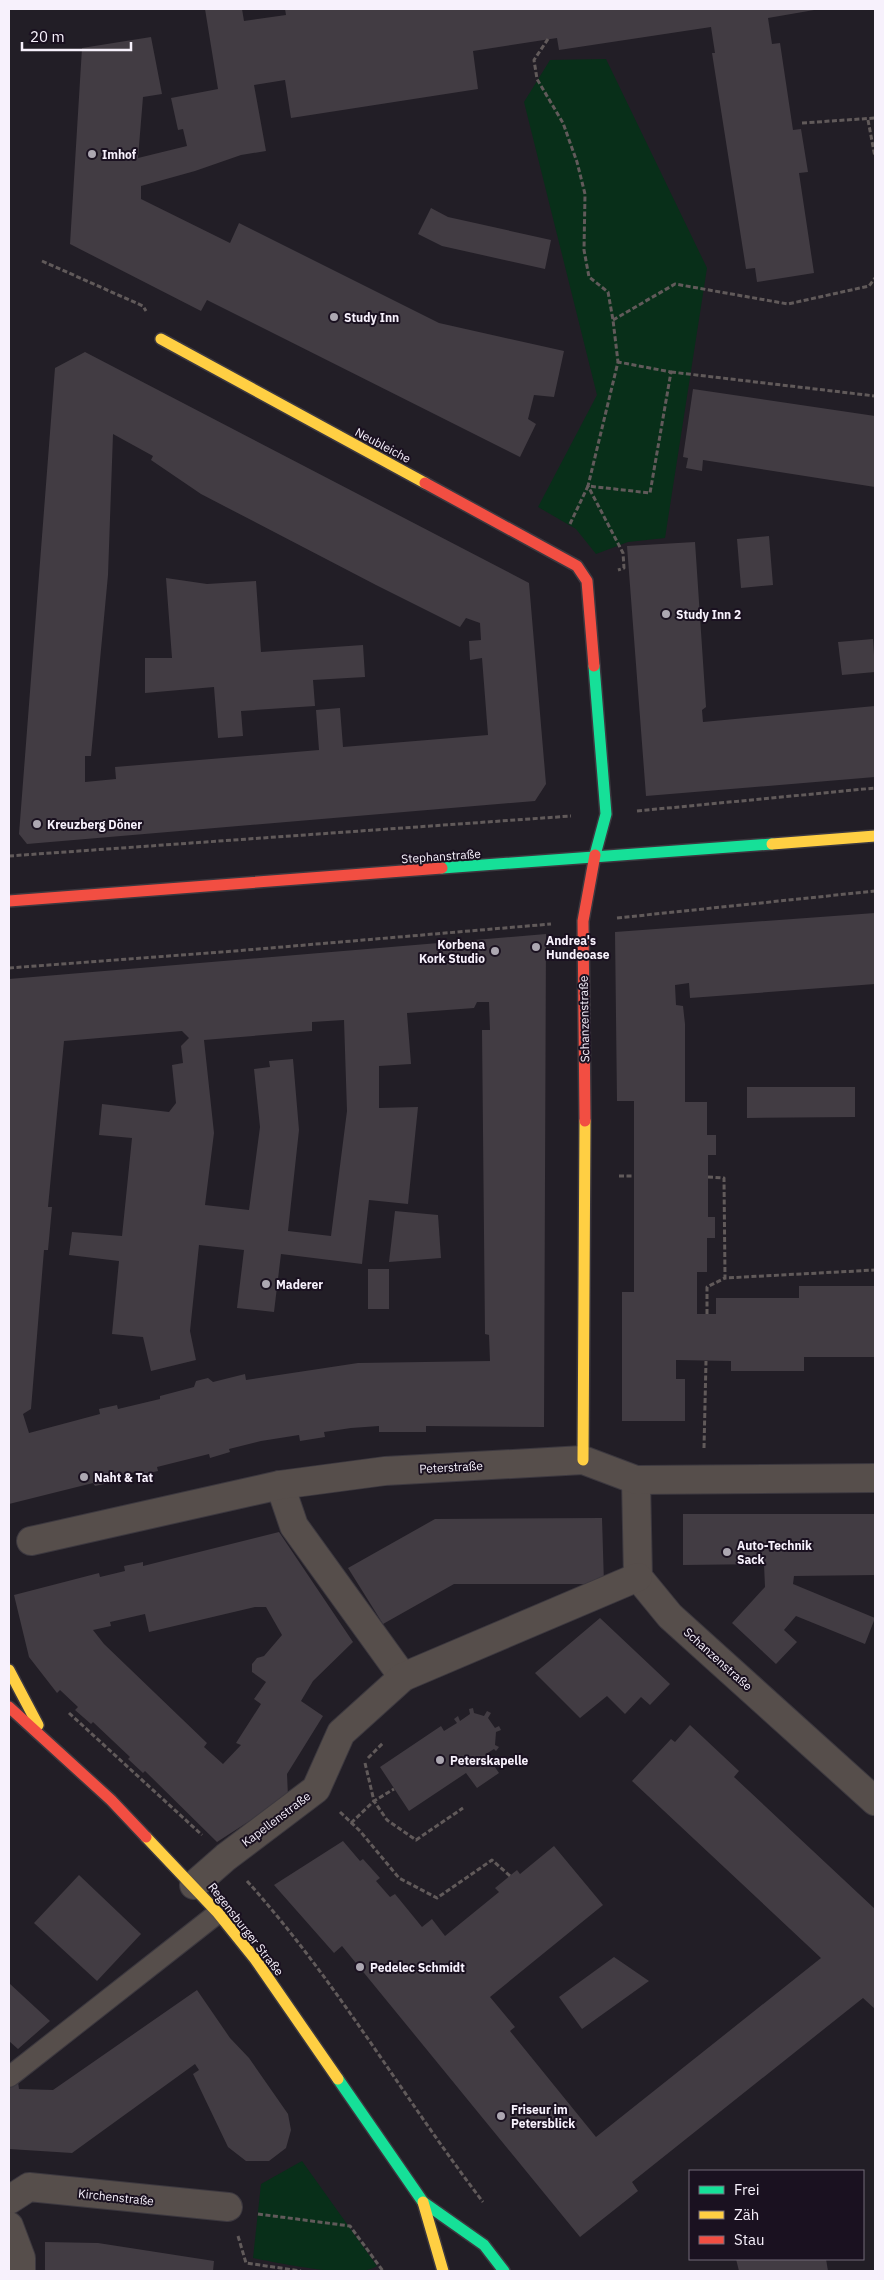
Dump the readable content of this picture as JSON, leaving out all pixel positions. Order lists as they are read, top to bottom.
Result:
{
  "streets": {
    "street": [
      "Neubleiche",
      "Stephanstraße",
      "Schanzenstraße",
      "Peterstraße",
      "Kapellenstraße",
      "Regensburger Straße",
      "Kirchenstraße"
    ]
  },
  "crossings": [
    ["Neubleiche", "Schanzenstraße"],
    ["Stephanstraße", "Schanzenstraße"],
    ["Schanzenstraße", "Peterstraße"],
    ["Schanzenstraße", "Kapellenstraße"],
    ["Kapellenstraße", "Regensburger Straße"]
  ],
  "places": [
    "Imhof",
    "Study Inn",
    "Study Inn 2",
    "Kreuzberg Döner",
    "Andrea's Hundeoase",
    "Korbena Kork Studio",
    "Maderer",
    "Naht & Tat",
    "Auto-Technik Sack",
    "Peterskapelle",
    "Pedelec Schmidt",
    "Friseur im Petersblick"
  ],
  "legend": ["Frei", "Zäh", "Stau"],
  "scale_bar": "20 m"
}
